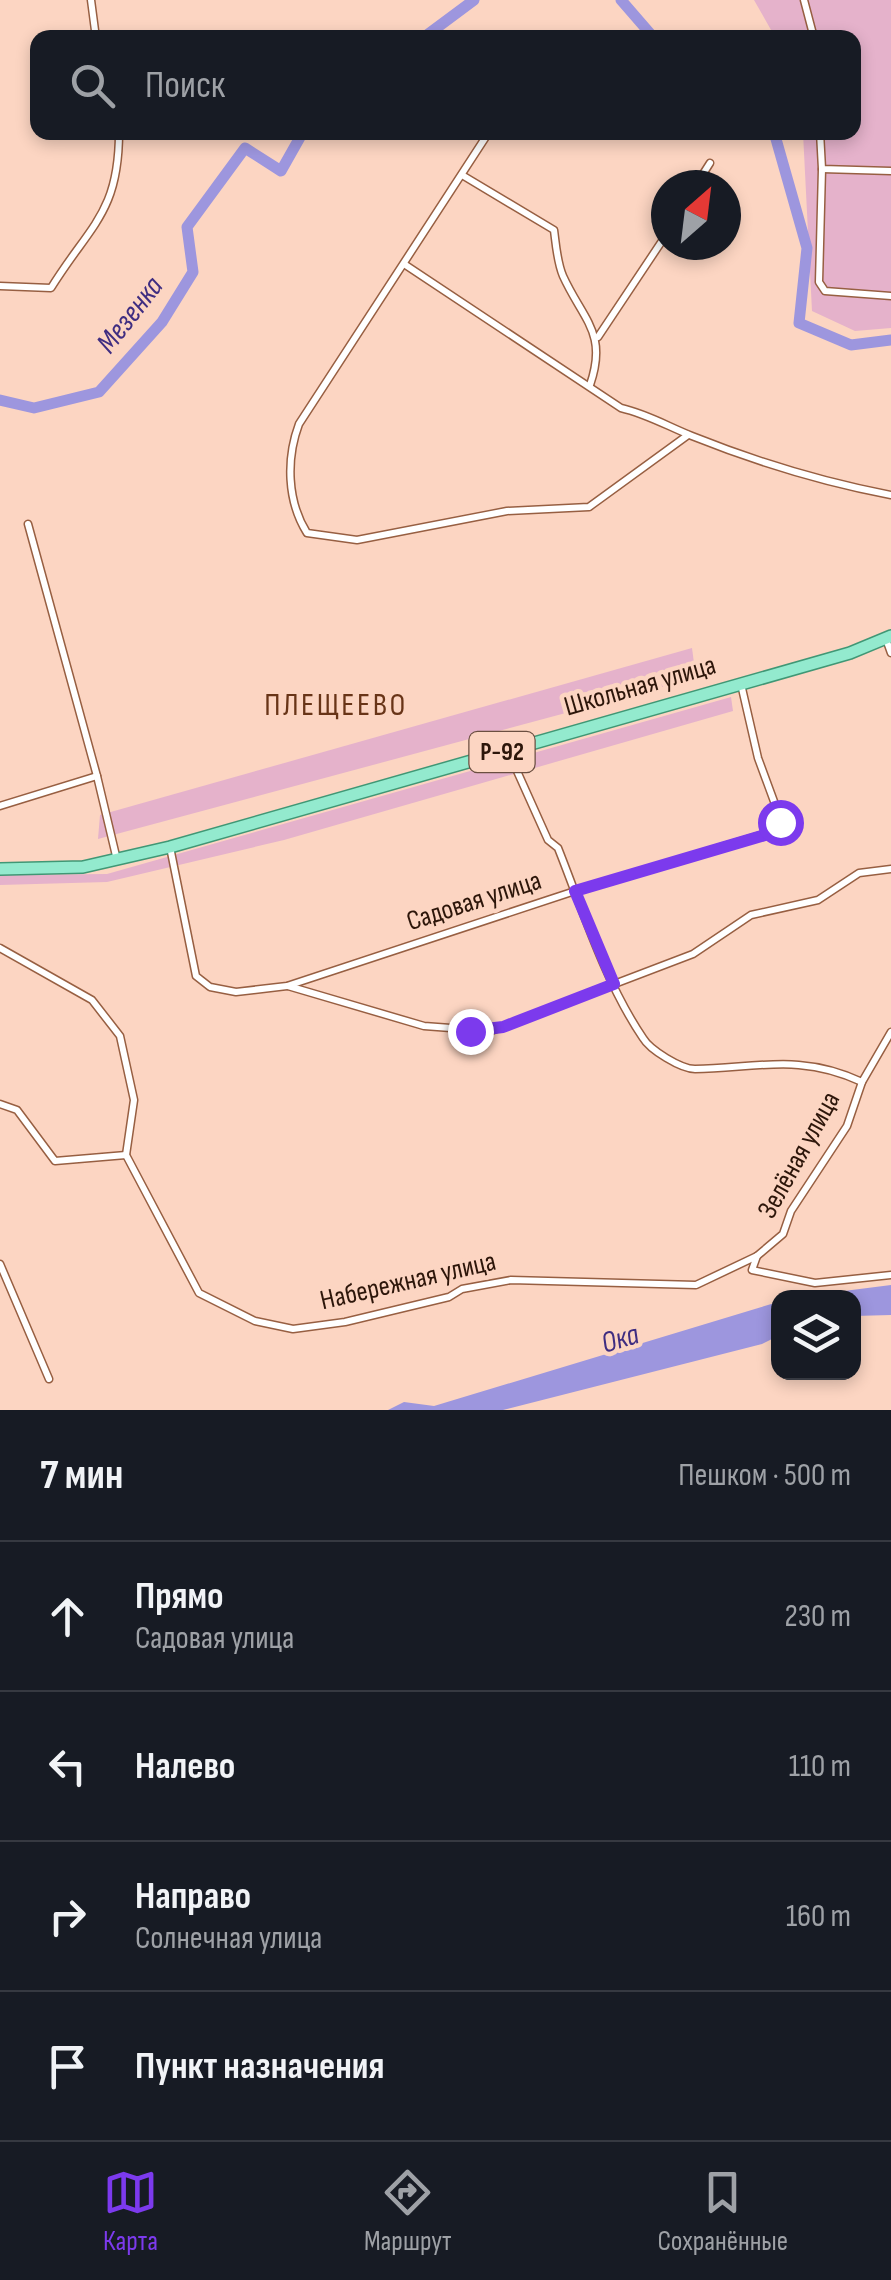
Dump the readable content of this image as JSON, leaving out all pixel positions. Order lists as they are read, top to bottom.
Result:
{
  "streets": {
    "main road": ["Школьная улица", "Р-92"],
    "street": ["Садовая улица", "Зелёная улица", "Набережная улица"]
  },
  "crossings": [
    ["Школьная улица", "Р-92"],
    ["Школьная улица", "Садовая улица"],
    ["Зелёная улица", "Набережная улица"]
  ],
  "districts": ["ПЛЕЩЕЕВО"],
  "water": ["Мезенка", "Ока"],
  "north": "top right",
  "page": {
    "search": "Поиск",
    "heading": ["7 мин", "Пешком · 500 m"],
    "list": [
      ["Прямо", "Садовая улица", "230 m"],
      ["Налево", "110 m"],
      ["Направо", "Солнечная улица", "160 m"],
      "Пункт назначения"
    ],
    "nav": ["Карта", "Маршрут", "Сохранённые"]
  }
}
